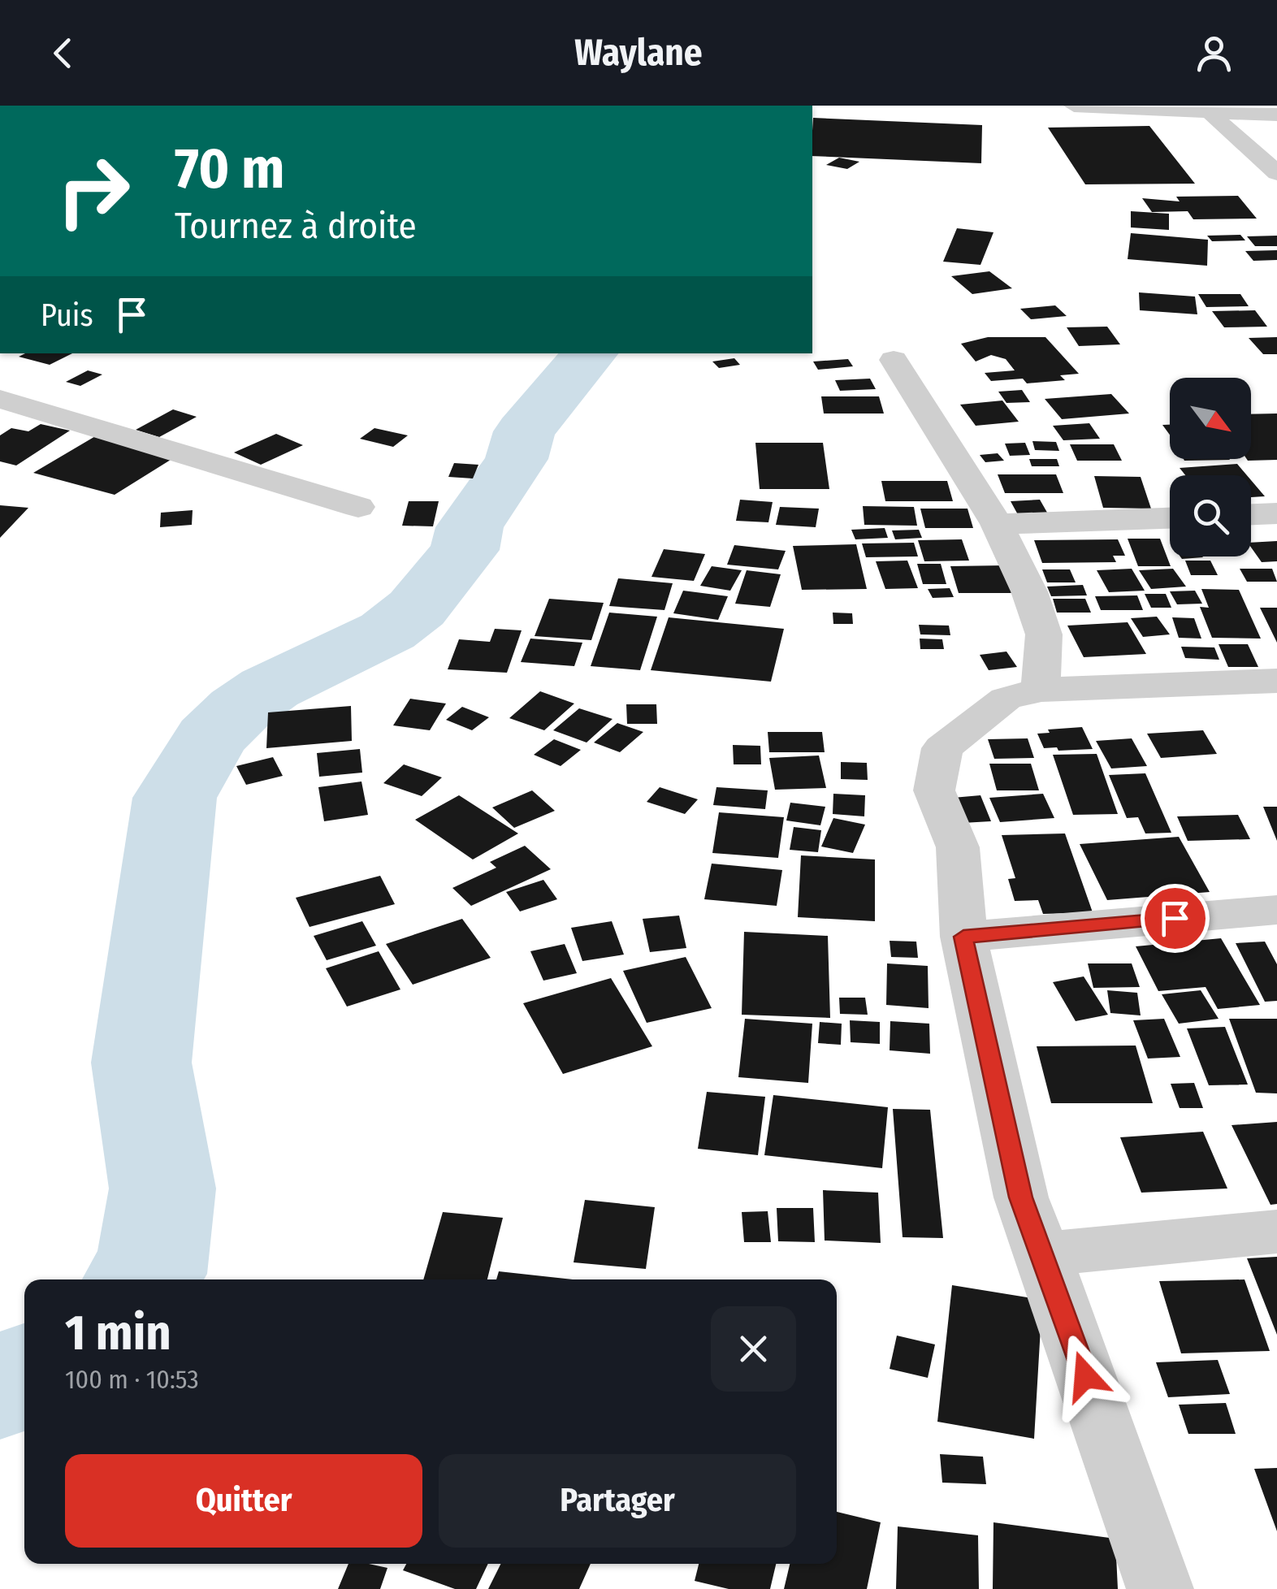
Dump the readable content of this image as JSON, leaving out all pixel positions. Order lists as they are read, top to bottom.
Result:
{
  "north": "bottom right",
  "page": {
    "header": "Waylane",
    "turn": ["70 m", "Tournez à droite"],
    "then": "Puis",
    "heading": ["1 min", "100 m · 10:53"],
    "buttons": ["Quitter", "Partager"]
  }
}
